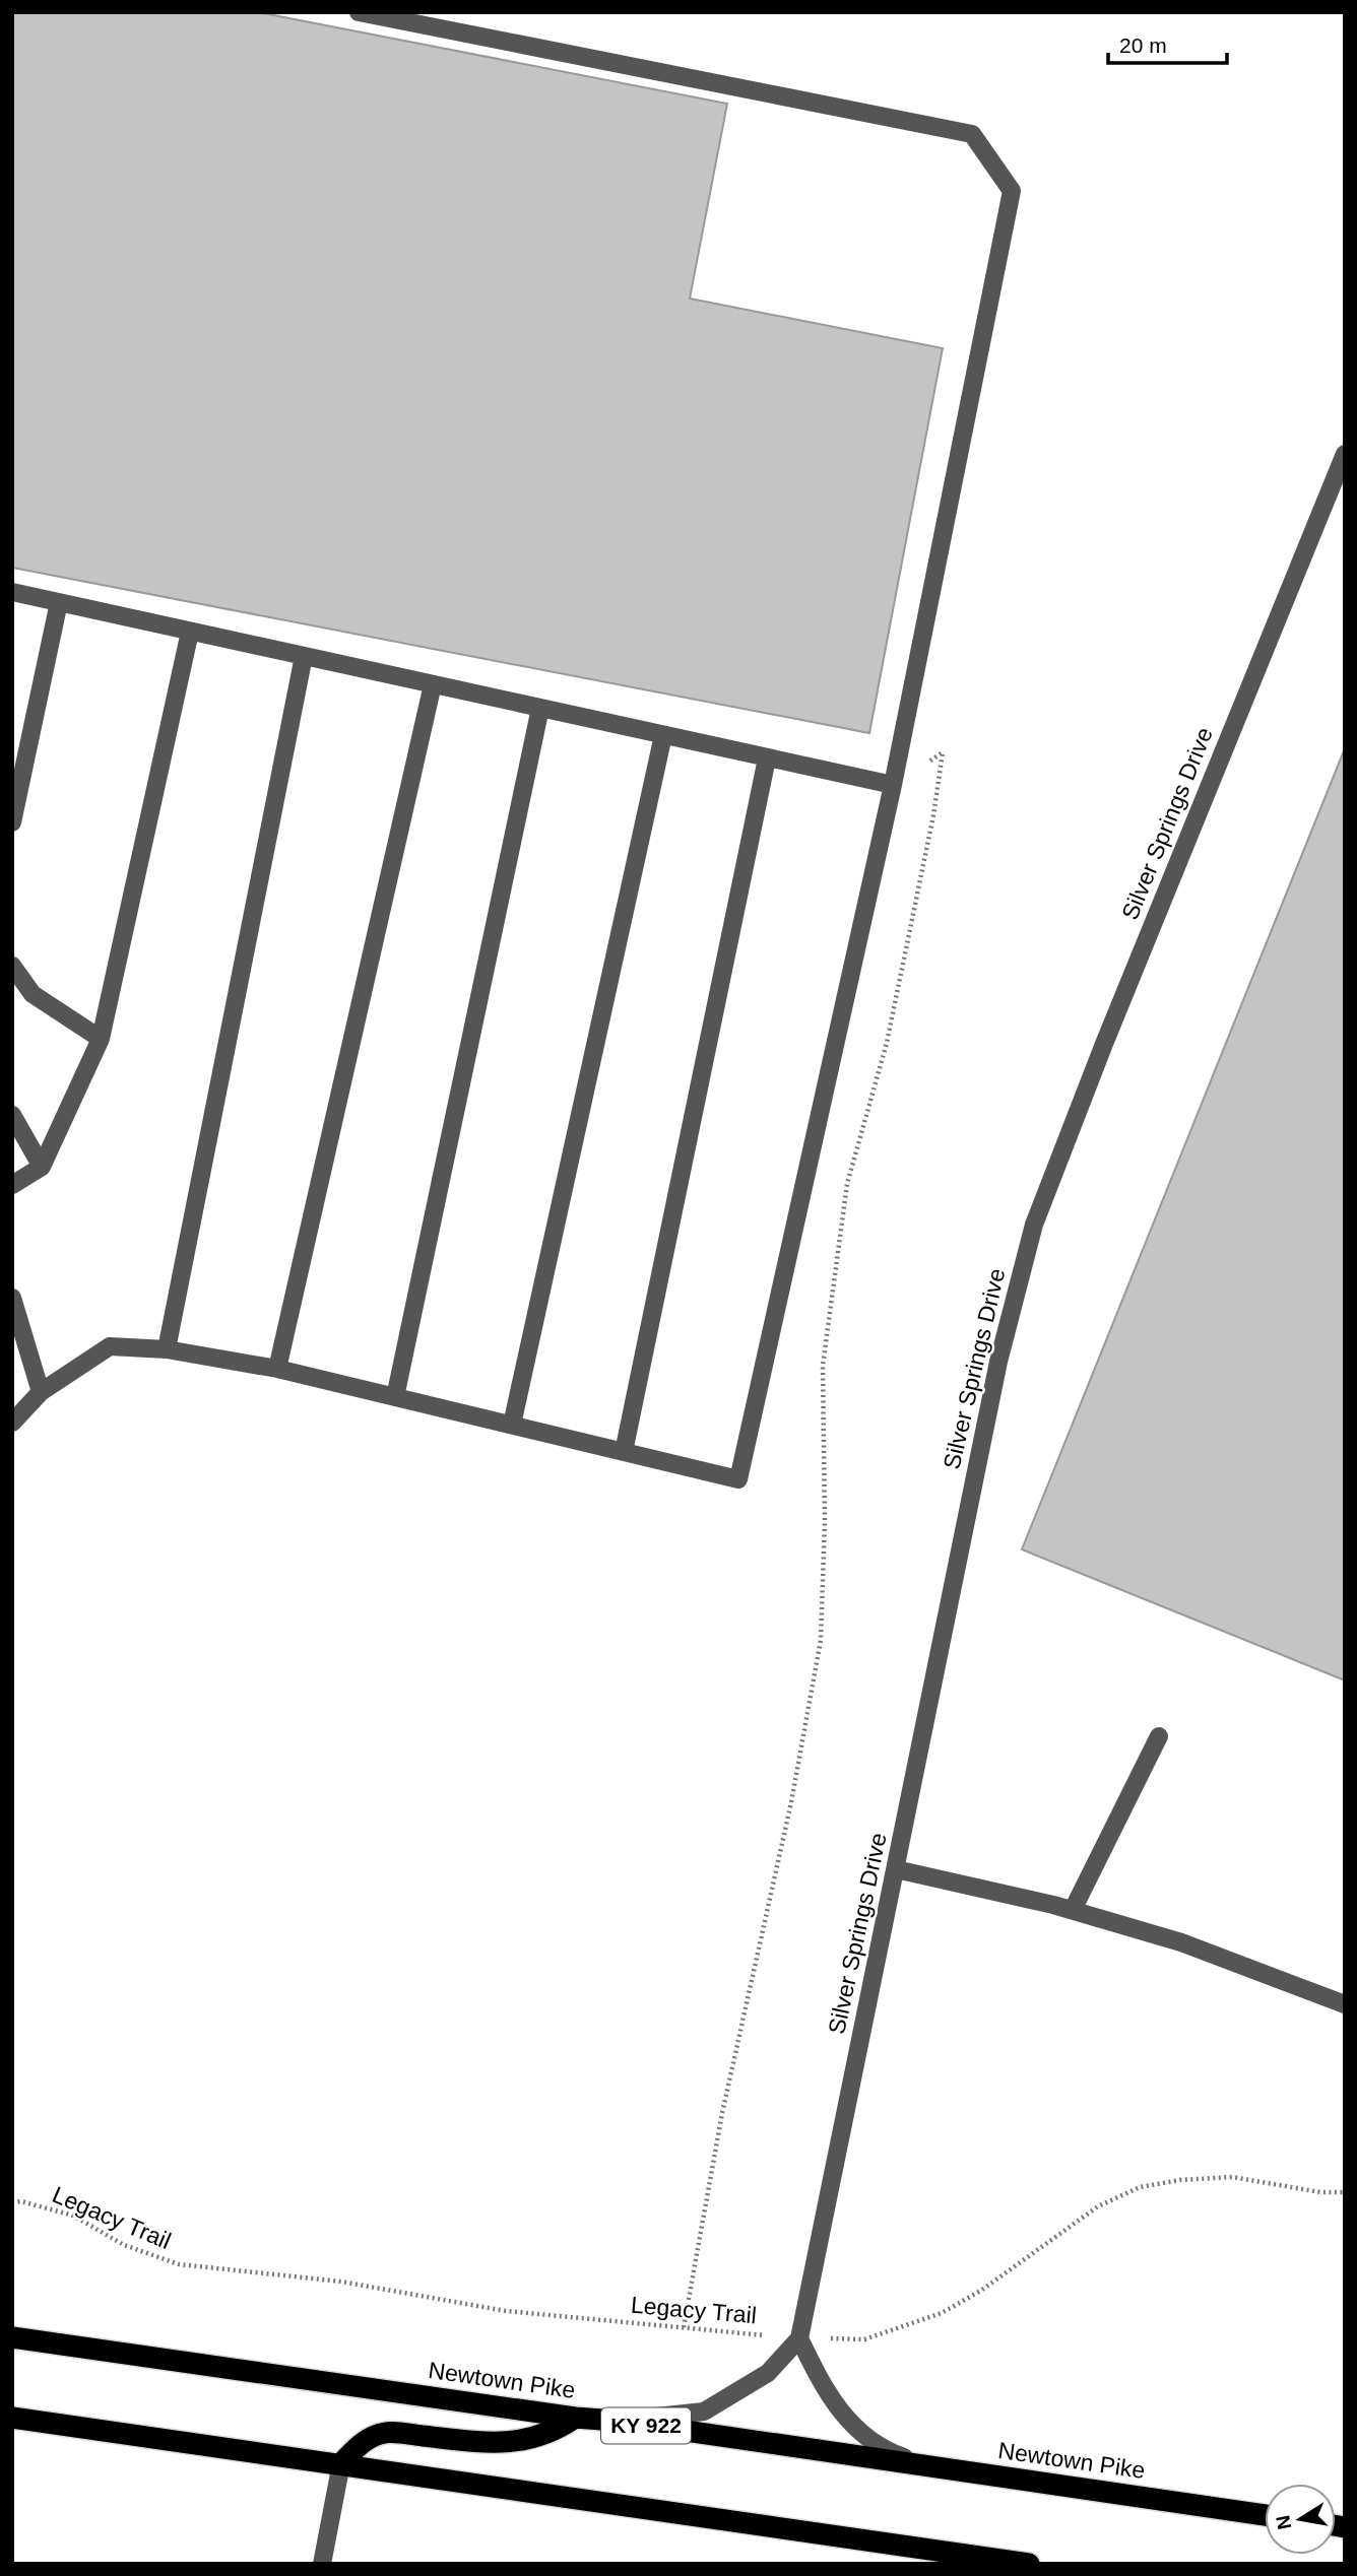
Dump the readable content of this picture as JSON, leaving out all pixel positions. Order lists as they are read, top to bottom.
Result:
{
  "streets": {
    "highway": ["Newtown Pike", "KY 922"],
    "street": ["Silver Springs Drive"],
    "path": ["Legacy Trail"]
  },
  "crossings": [
    ["Silver Springs Drive", "Legacy Trail"]
  ],
  "scale_bar": "20 m",
  "north": "left"
}
